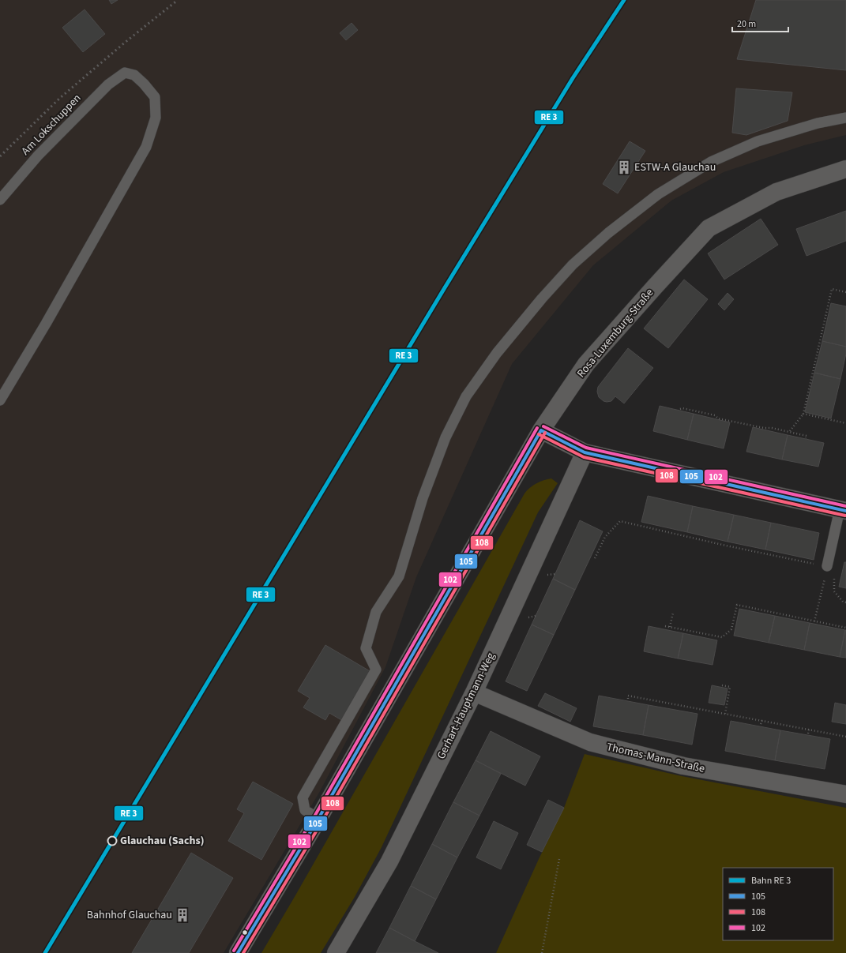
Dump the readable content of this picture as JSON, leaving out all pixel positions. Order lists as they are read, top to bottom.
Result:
{
  "streets": {
    "street": ["Rosa-Luxemburg-Straße", "Gerhart-Hauptmann-Weg", "Thomas-Mann-Straße"],
    "lane": ["Am Lokschuppen"]
  },
  "crossings": [
    ["Gerhart-Hauptmann-Weg", "Thomas-Mann-Straße"]
  ],
  "places": {
    "building": ["ESTW-A Glauchau", "Bahnhof Glauchau"],
    "other": ["Glauchau (Sachs)"]
  },
  "lines": ["transit line 102", "transit line 105", "transit line 108"],
  "legend": [
    "Bahn RE 3",
    "105",
    "108",
    "102"
  ],
  "scale_bar": "20 m"
}
